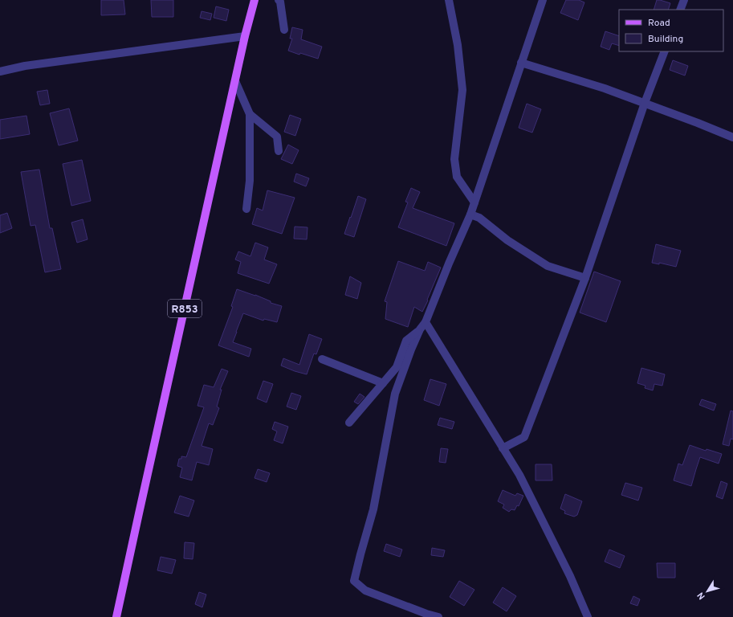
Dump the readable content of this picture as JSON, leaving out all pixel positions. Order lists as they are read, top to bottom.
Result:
{
  "streets": {
    "main road": ["R853"]
  },
  "legend": ["Road", "Building"],
  "north": "bottom left"
}
